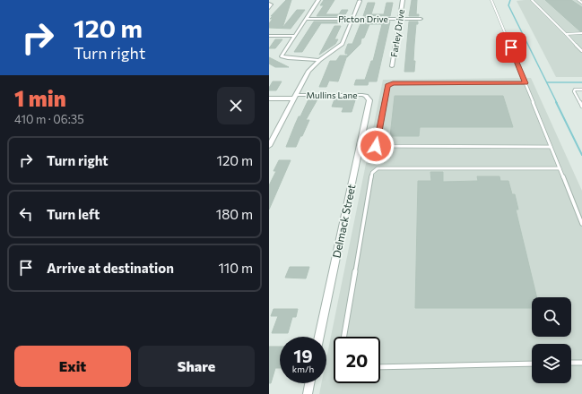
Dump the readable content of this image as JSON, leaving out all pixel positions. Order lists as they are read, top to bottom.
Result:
{
  "streets": {
    "street": [
      "Picton Drive",
      "Farley Drive",
      "Mullins Lane",
      "Delmack Street"
    ]
  },
  "crossings": [
    ["Picton Drive", "Farley Drive"],
    ["Mullins Lane", "Delmack Street"]
  ],
  "page": {
    "turn": ["120 m", "Turn right"],
    "heading": ["1 min", "410 m · 06:35"],
    "list": [
      {
        "name": "Turn right",
        "value": "120 m"
      },
      {
        "name": "Turn left",
        "value": "180 m"
      },
      {
        "name": "Arrive at destination",
        "value": "110 m"
      }
    ],
    "speed": "19 km/h",
    "limit": "20",
    "buttons": ["Exit", "Share"]
  }
}
